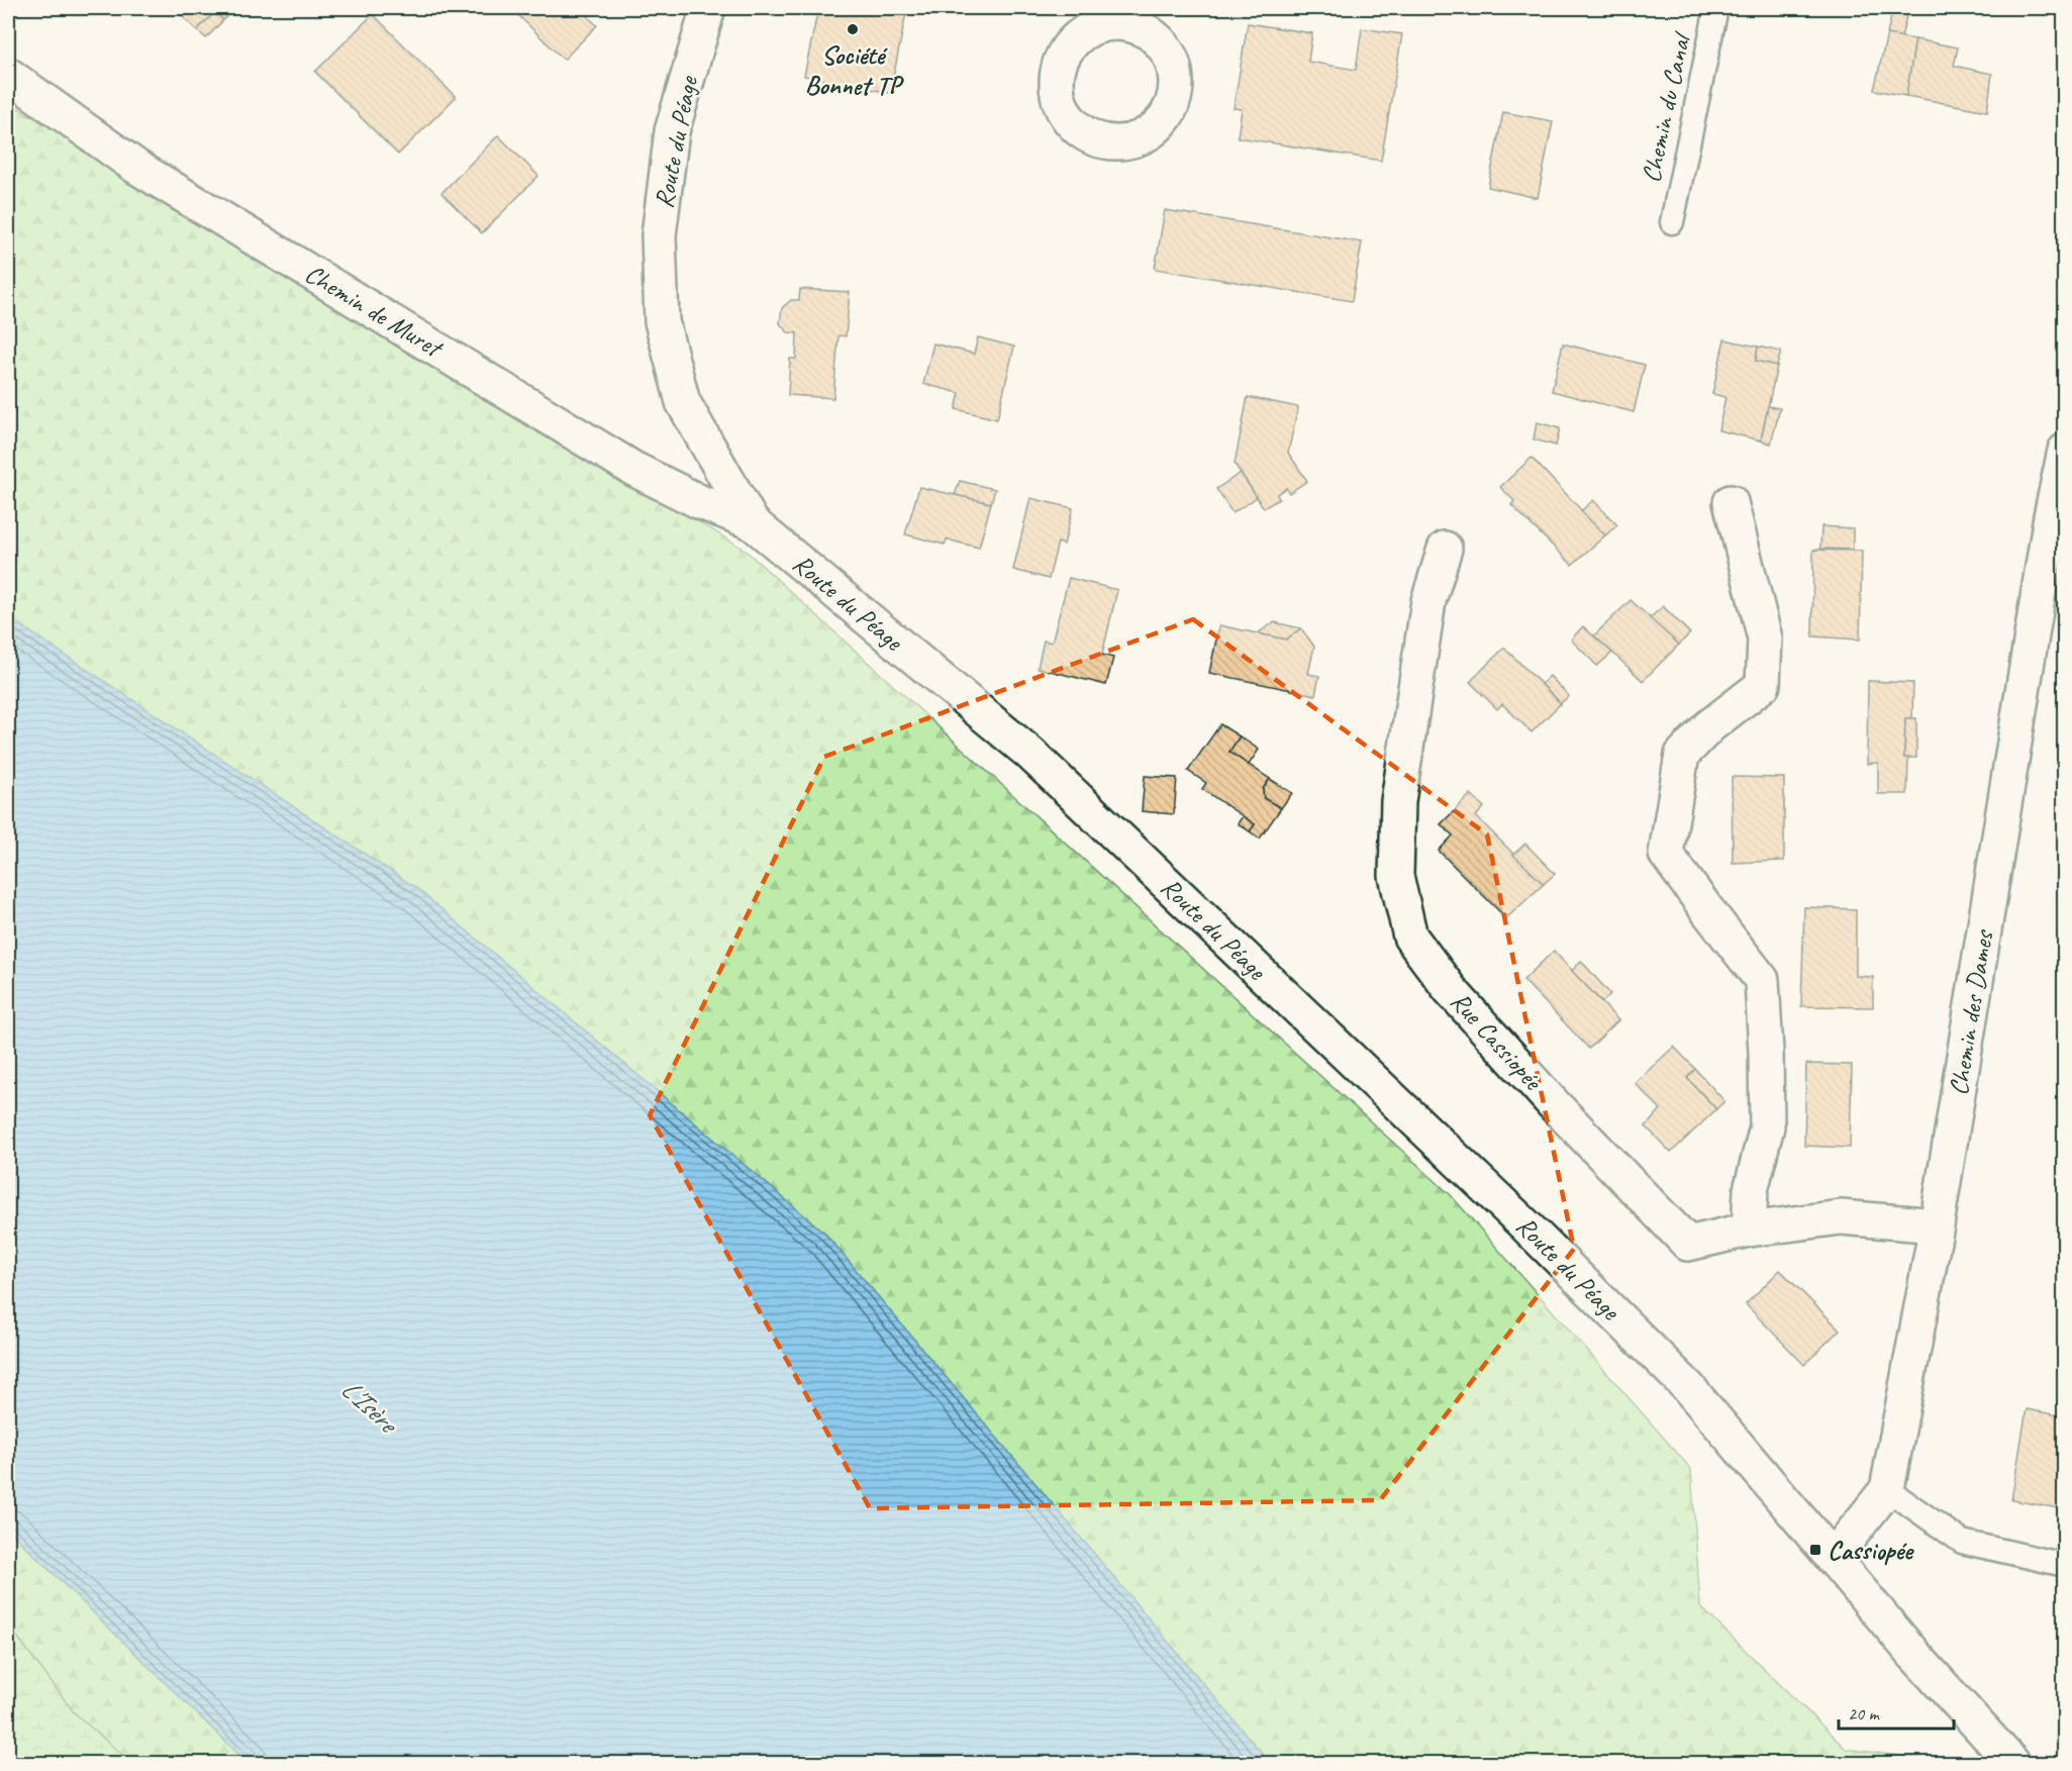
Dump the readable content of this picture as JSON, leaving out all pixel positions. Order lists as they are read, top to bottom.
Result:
{
  "streets": {
    "street": [
      "Route du Péage",
      "Chemin de Muret",
      "Chemin des Dames",
      "Rue Cassiopée"
    ],
    "lane": ["Chemin du Canal"]
  },
  "crossings": [
    ["Route du Péage", "Chemin de Muret"],
    ["Route du Péage", "Chemin des Dames"],
    ["Chemin des Dames", "Rue Cassiopée"]
  ],
  "water": ["L'Isère"],
  "places": {
    "other": ["Société Bonnet TP"],
    "transit": ["Cassiopée"]
  },
  "scale_bar": "20 m"
}
